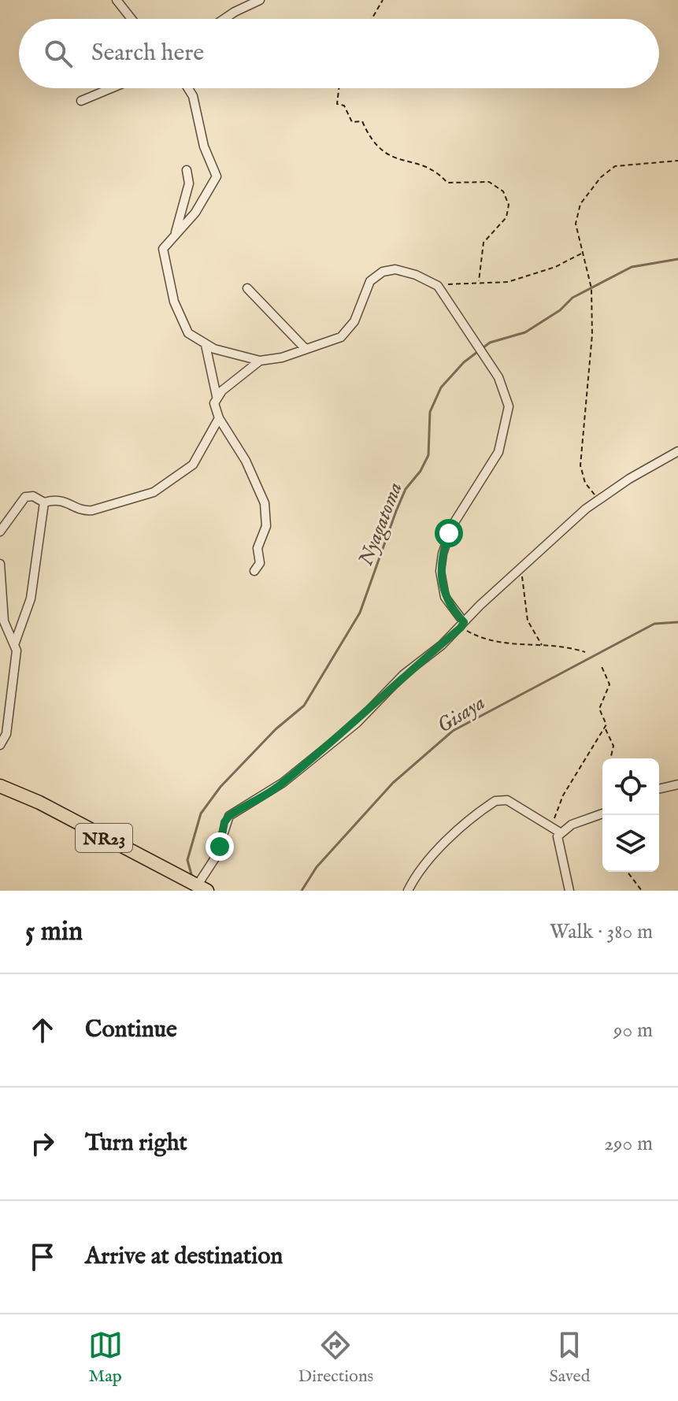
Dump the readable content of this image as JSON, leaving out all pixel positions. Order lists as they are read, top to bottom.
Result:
{
  "streets": {
    "main road": ["NR23"]
  },
  "water": ["Nyagatoma", "Gisaya"],
  "page": {
    "search": "Search here",
    "heading": ["5 min", "Walk · 380 m"],
    "list": [
      ["Continue", "90 m"],
      ["Turn right", "290 m"],
      "Arrive at destination"
    ],
    "nav": ["Map", "Directions", "Saved"]
  }
}
